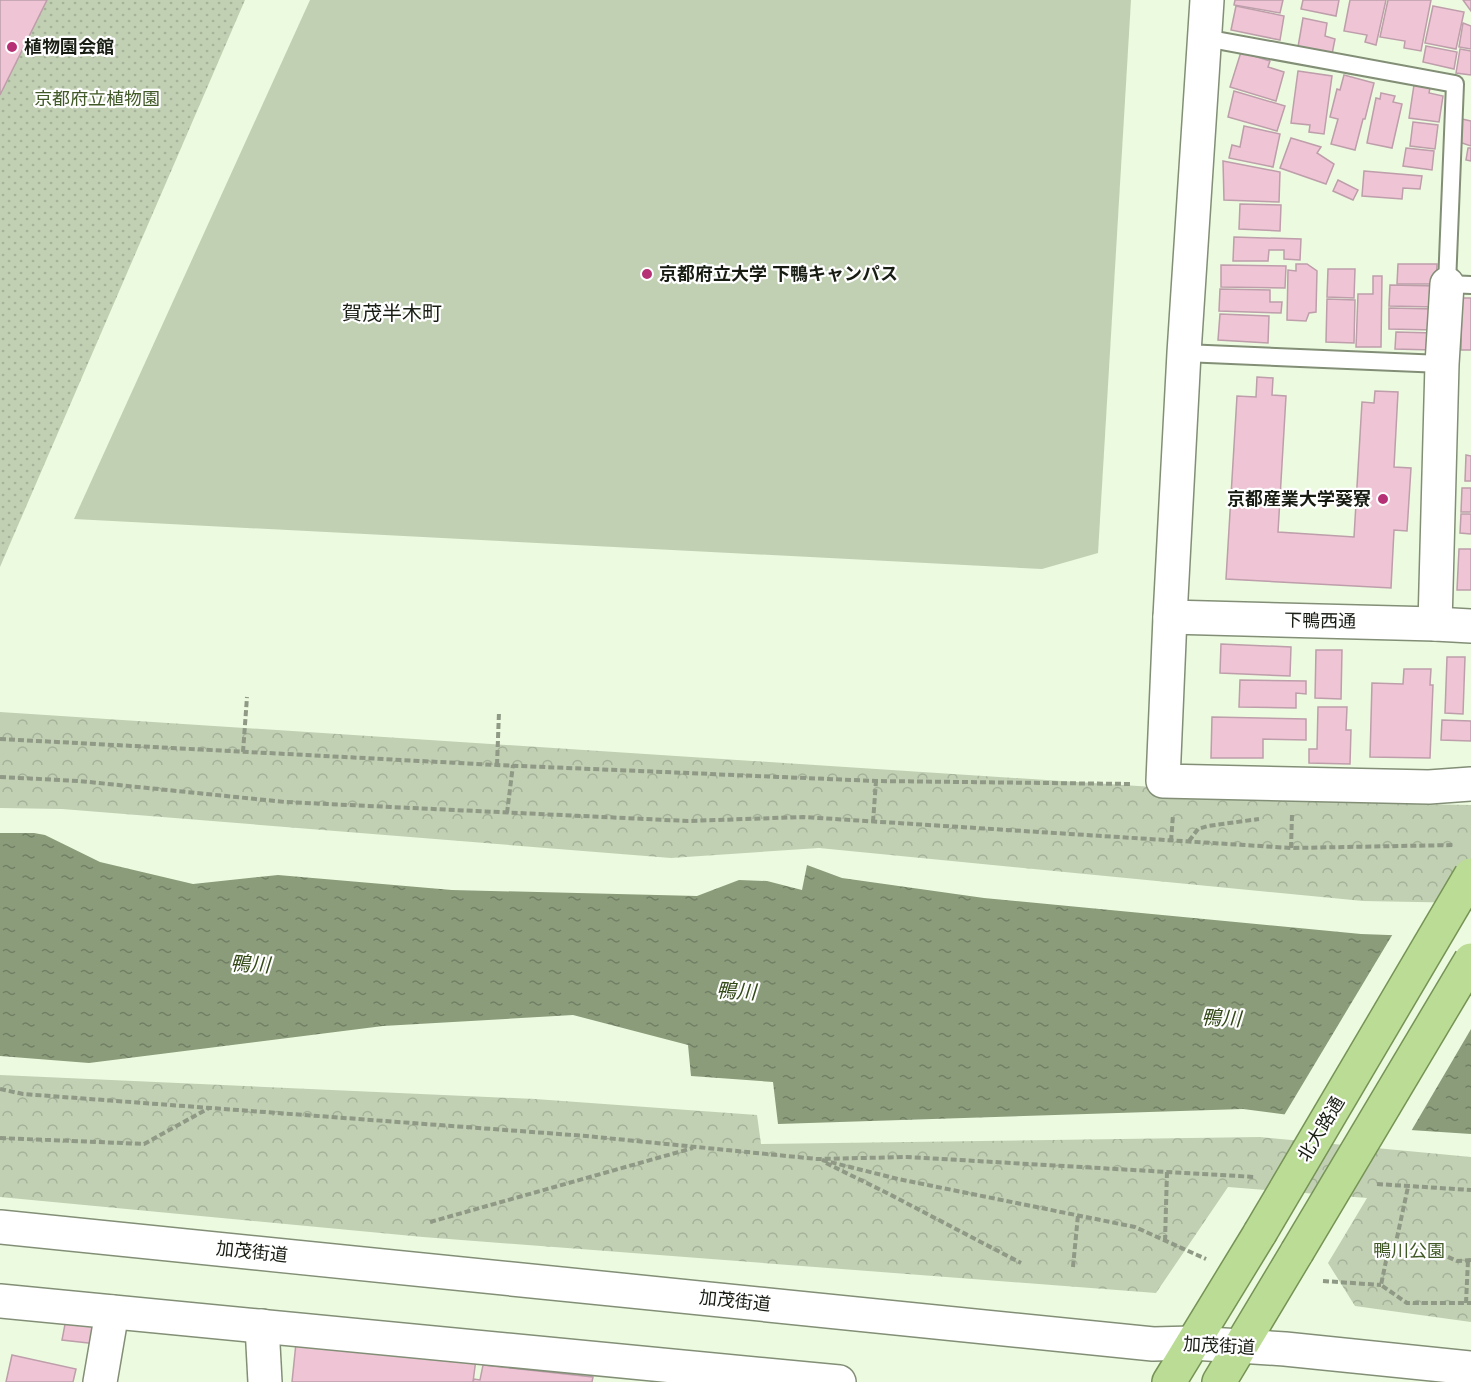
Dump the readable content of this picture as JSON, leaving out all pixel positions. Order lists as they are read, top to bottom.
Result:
{
  "streets": {
    "highway": ["北大路通"],
    "street": ["下鴨西通", "加茂街道"]
  },
  "crossings": [
    ["北大路通", "加茂街道"]
  ],
  "districts": ["賀茂半木町"],
  "water": ["鴨川"],
  "parks": ["京都府立植物園", "鴨川公園"],
  "places": ["植物園会館", "京都府立大学 下鴨キャンパス", "京都産業大学葵寮"]
}
